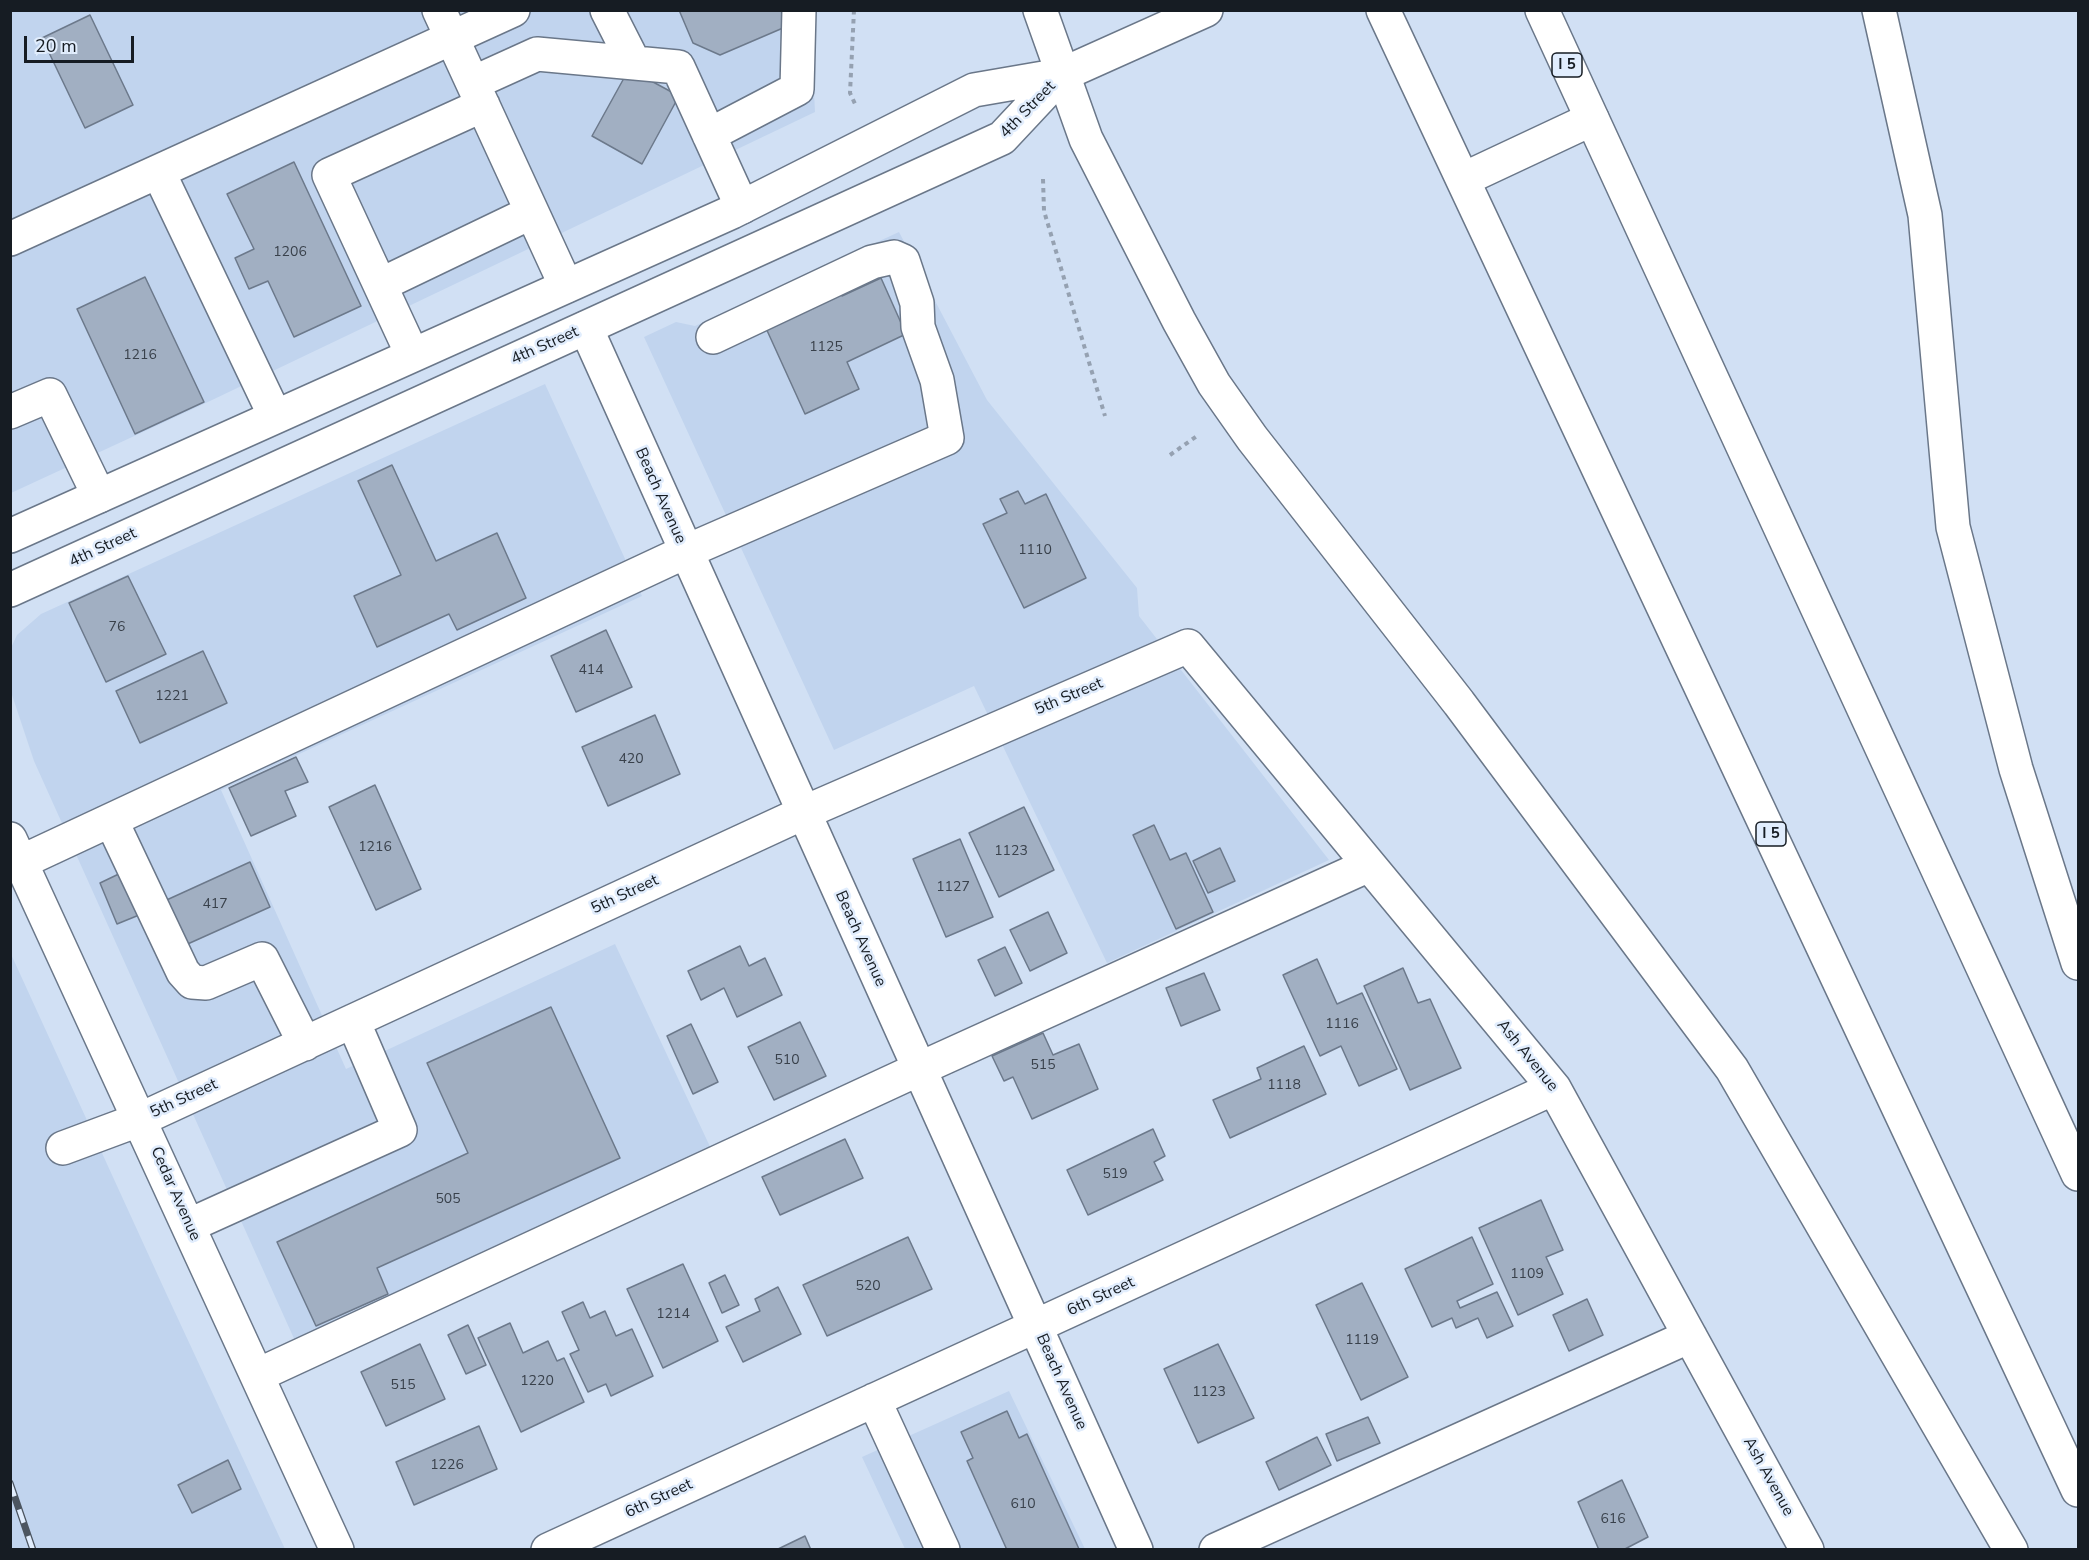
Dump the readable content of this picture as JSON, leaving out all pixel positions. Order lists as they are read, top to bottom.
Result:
{
  "streets": {
    "main road": [
      "I 5",
      "4th Street",
      "Beach Avenue",
      "5th Street",
      "Ash Avenue",
      "Cedar Avenue",
      "6th Street"
    ]
  },
  "crossings": [
    ["4th Street", "Beach Avenue"],
    ["Beach Avenue", "5th Street"],
    ["Beach Avenue", "6th Street"],
    ["5th Street", "Ash Avenue"],
    ["5th Street", "Cedar Avenue"],
    ["Ash Avenue", "6th Street"]
  ],
  "house_numbers": [
    "1206",
    "1125",
    "1216",
    "1110",
    "76",
    "414",
    "1221",
    "420",
    "1216",
    "1123",
    "1127",
    "417",
    "1116",
    "510",
    "515",
    "1118",
    "519",
    "505",
    "1109",
    "520",
    "1214",
    "1119",
    "1220",
    "515",
    "1123",
    "1226",
    "610",
    "616"
  ],
  "scale_bar": "20 m"
}
